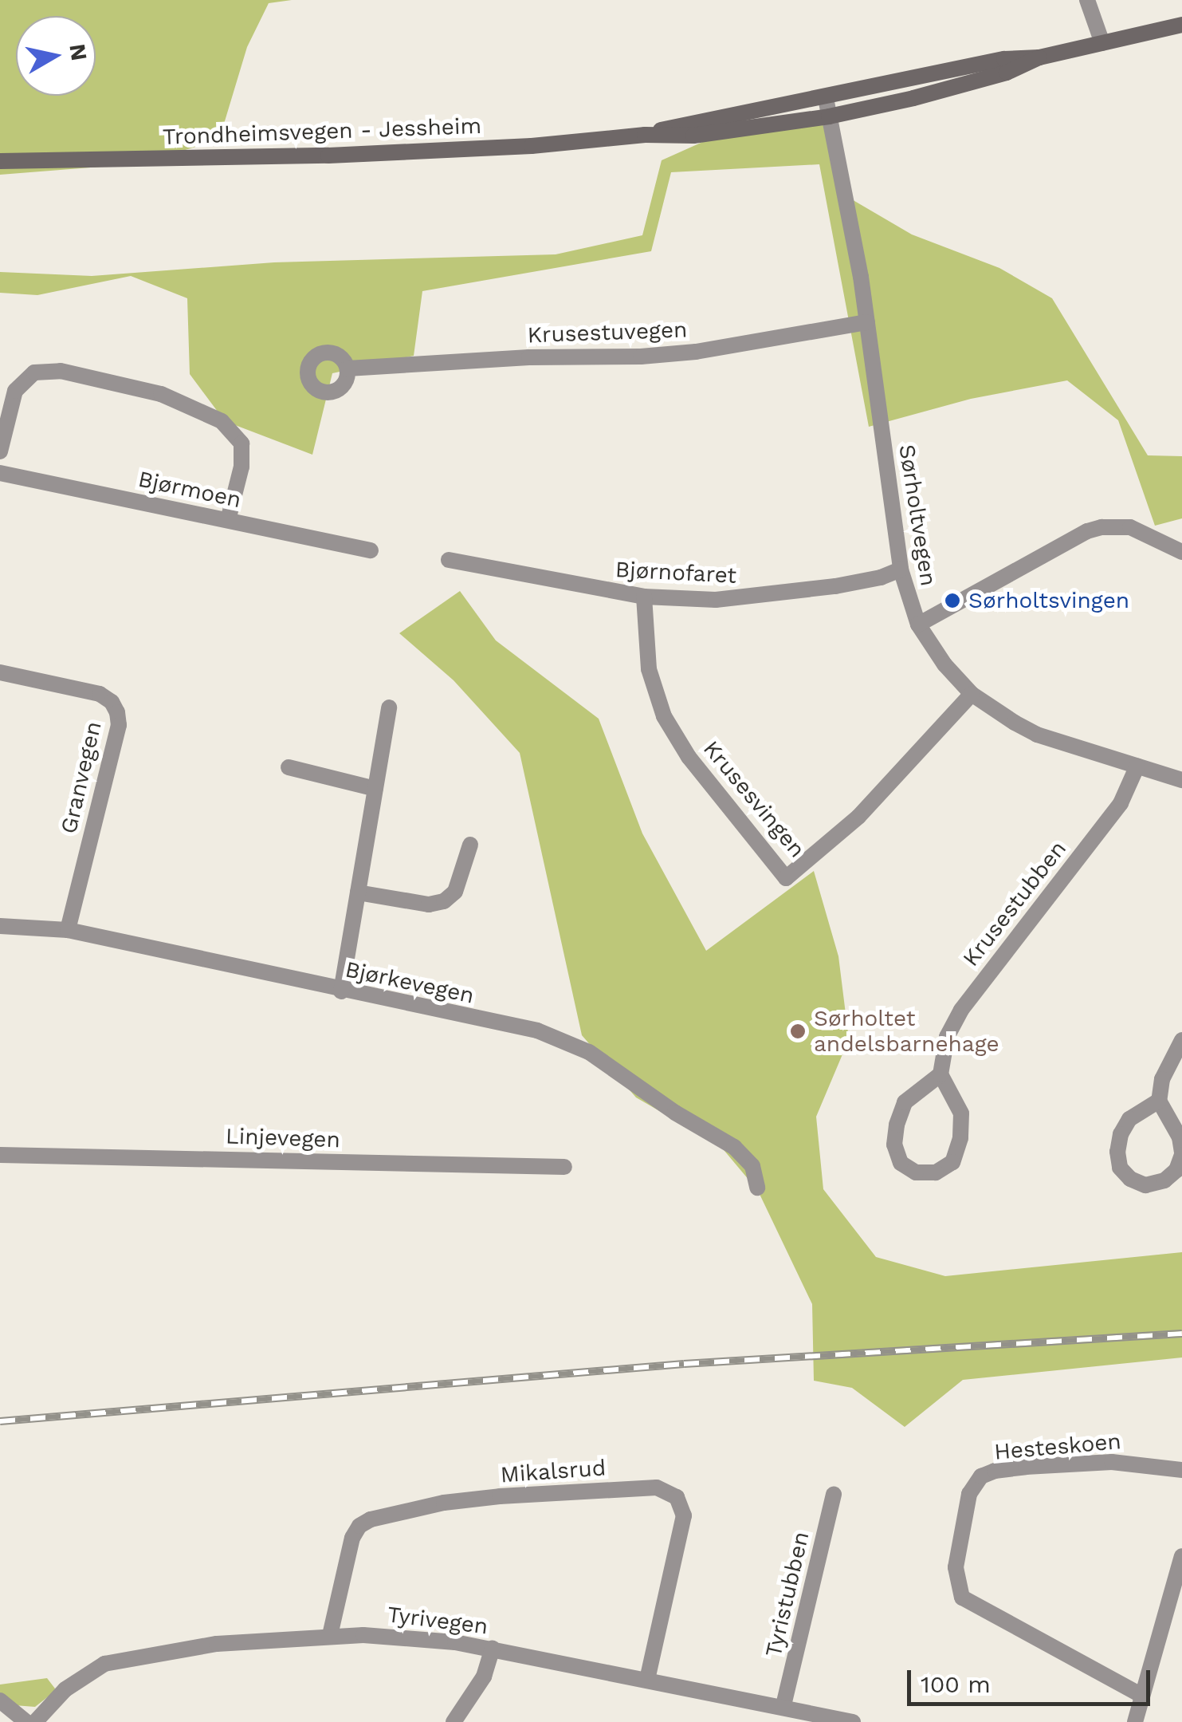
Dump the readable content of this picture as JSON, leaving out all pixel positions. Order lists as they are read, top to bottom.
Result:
{
  "streets": {
    "main road": ["Trondheimsvegen - Jessheim"],
    "street": [
      "Krusestuvegen",
      "Bjørmoen",
      "Sørholtvegen",
      "Bjørnofaret",
      "Granvegen",
      "Krusesvingen",
      "Krusestubben",
      "Bjørkevegen",
      "Linjevegen",
      "Hesteskoen",
      "Mikalsrud",
      "Tyristubben",
      "Tyrivegen"
    ]
  },
  "crossings": [
    ["Trondheimsvegen - Jessheim", "Sørholtvegen"],
    ["Krusestuvegen", "Sørholtvegen"],
    ["Sørholtvegen", "Bjørnofaret"],
    ["Sørholtvegen", "Krusesvingen"],
    ["Sørholtvegen", "Krusestubben"],
    ["Bjørnofaret", "Krusesvingen"],
    ["Granvegen", "Bjørkevegen"],
    ["Mikalsrud", "Tyrivegen"],
    ["Tyristubben", "Tyrivegen"]
  ],
  "places": ["Sørholtsvingen", "Sørholtet andelsbarnehage"],
  "scale_bar": "100 m",
  "north": "right"
}
